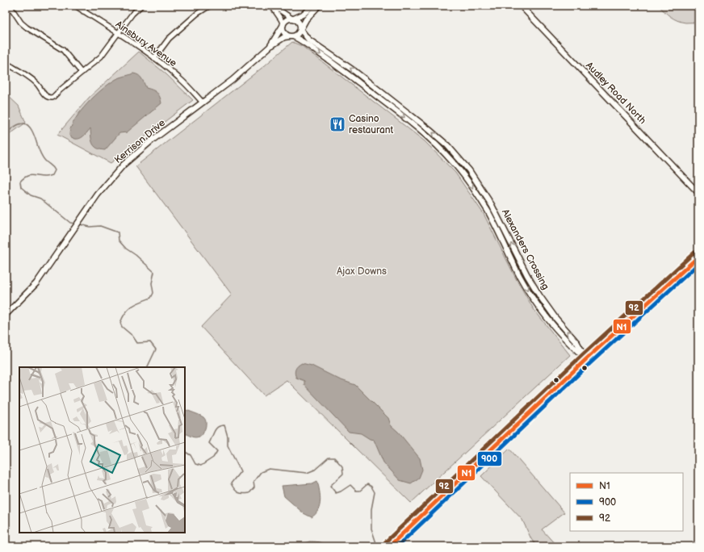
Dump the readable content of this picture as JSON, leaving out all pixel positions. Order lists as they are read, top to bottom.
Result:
{
  "streets": {
    "street": [
      "Ainsbury Avenue",
      "Audley Road North",
      "Kerrison Drive",
      "Alexanders Crossing"
    ]
  },
  "crossings": [
    ["Ainsbury Avenue", "Kerrison Drive"],
    ["Kerrison Drive", "Alexanders Crossing"]
  ],
  "parks": ["Ajax Downs"],
  "places": {
    "restaurant": ["Casino restaurant"]
  },
  "lines": ["transit line 92", "transit line N1", "transit line 900"],
  "legend": ["N1", "900", "92"]
}
